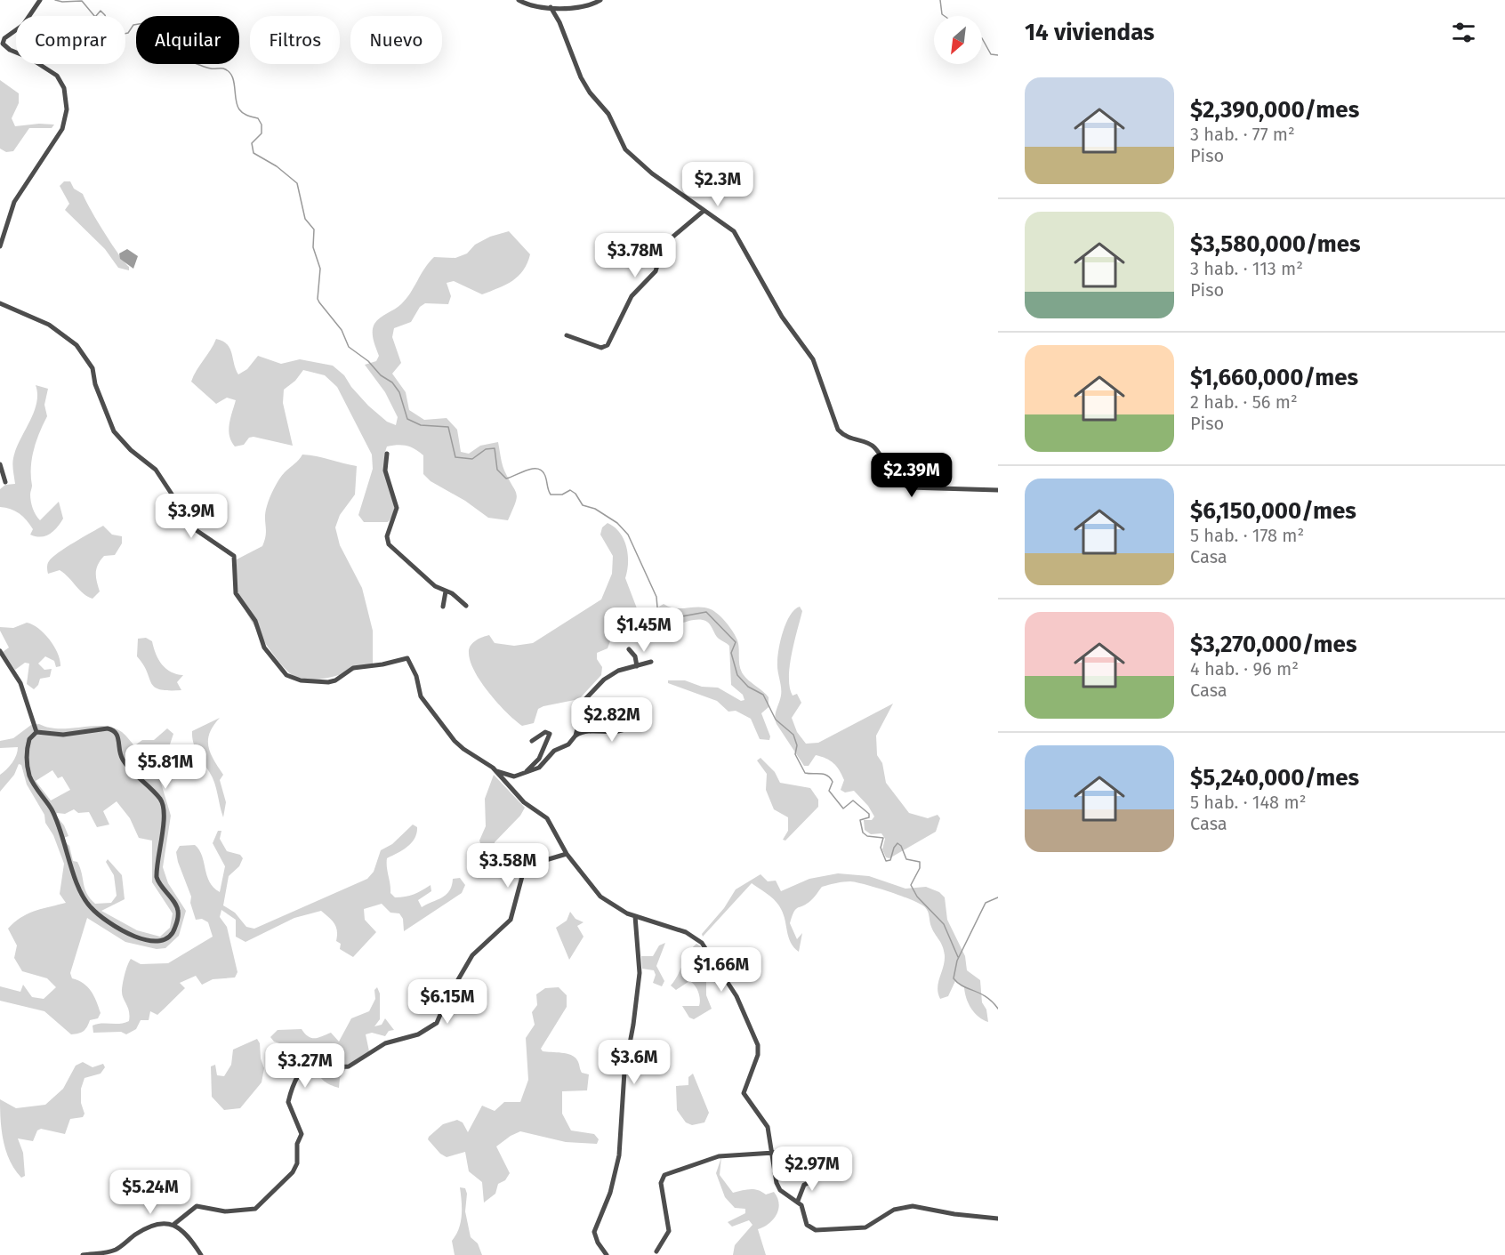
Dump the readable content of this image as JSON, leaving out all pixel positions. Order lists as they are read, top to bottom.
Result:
{
  "north": "bottom left",
  "page": {
    "heading": "14 viviendas",
    "chip": [
      "Comprar",
      "Alquilar",
      "Filtros",
      "Nuevo"
    ],
    "list": [
      {
        "name": "$2,390,000/mes",
        "note": "3 hab. · 77 m² · Piso"
      },
      {
        "name": "$3,580,000/mes",
        "note": "3 hab. · 113 m² · Piso"
      },
      {
        "name": "$1,660,000/mes",
        "note": "2 hab. · 56 m² · Piso"
      },
      {
        "name": "$6,150,000/mes",
        "note": "5 hab. · 178 m² · Casa"
      },
      {
        "name": "$3,270,000/mes",
        "note": "4 hab. · 96 m² · Casa"
      },
      {
        "name": "$5,240,000/mes",
        "note": "5 hab. · 148 m² · Casa"
      }
    ],
    "price": [
      "$2.3M",
      "$3.78M",
      "$2.39M",
      "$3.9M",
      "$1.45M",
      "$2.82M",
      "$5.81M",
      "$3.58M",
      "$1.66M",
      "$6.15M",
      "$3.6M",
      "$3.27M",
      "$2.97M",
      "$5.24M"
    ]
  }
}
